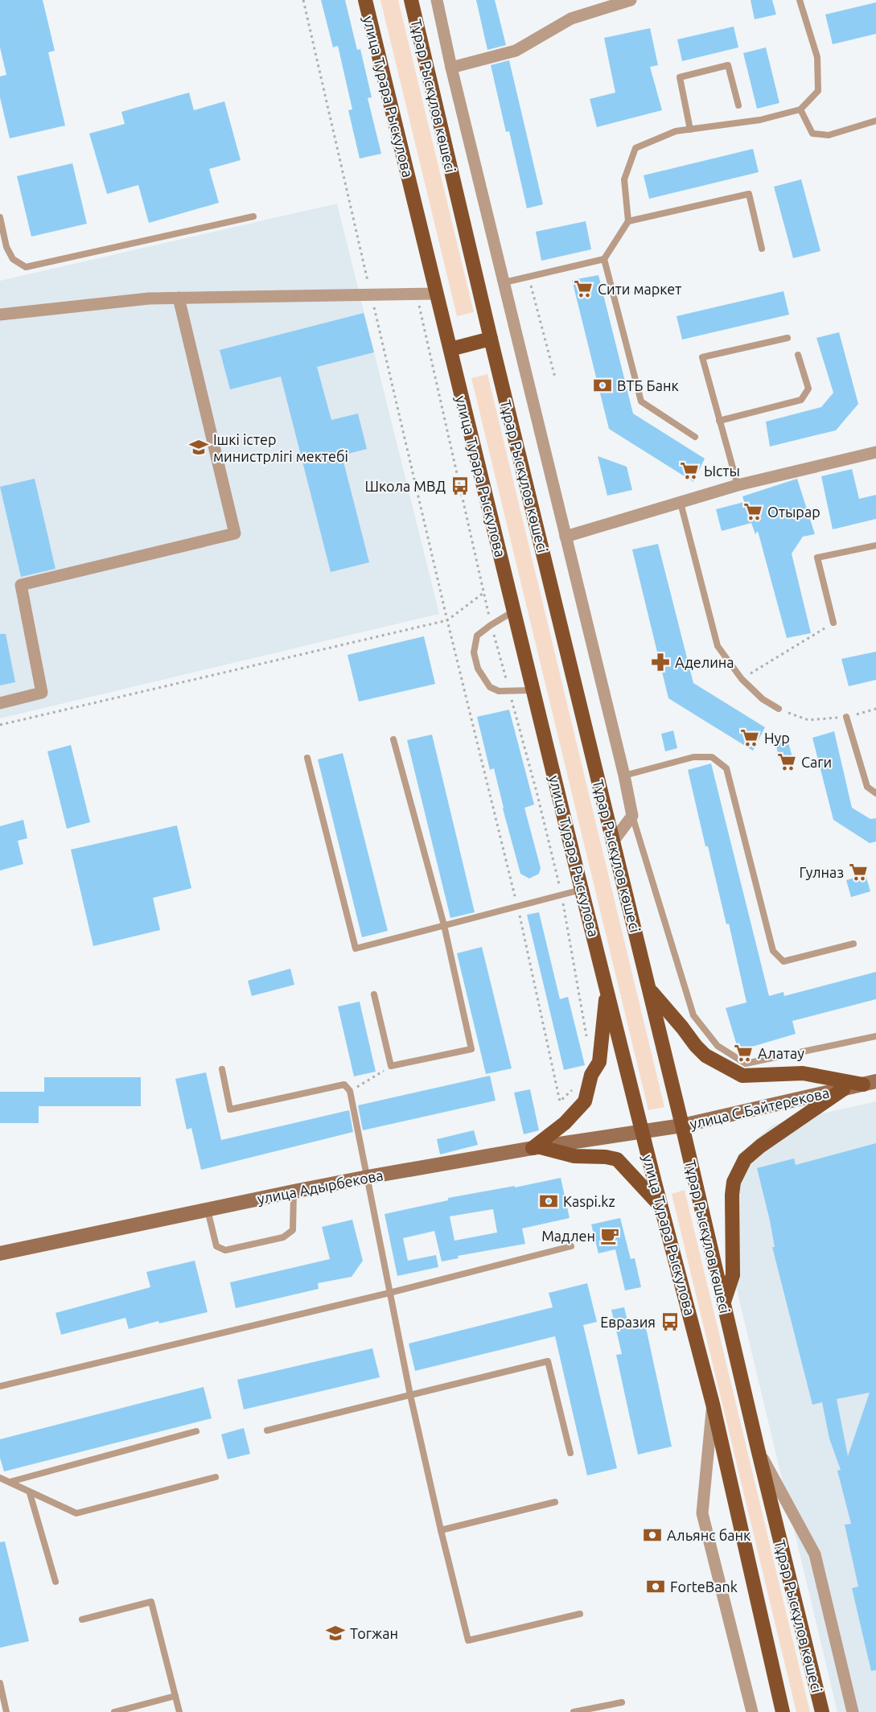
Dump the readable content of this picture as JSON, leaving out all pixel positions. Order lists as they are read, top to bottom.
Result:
{
  "streets": {
    "main road": [
      "Тұрар Рыскұлов көшесі",
      "улица Турара Рыскулова",
      "улица С.Байтерекова",
      "улица Адырбекова"
    ]
  },
  "crossings": [
    ["Тұрар Рыскұлов көшесі", "улица С.Байтерекова"],
    ["улица Турара Рыскулова", "улица С.Байтерекова"],
    ["улица Турара Рыскулова", "улица Адырбекова"],
    ["улица С.Байтерекова", "улица Адырбекова"]
  ],
  "places": {
    "supermarket": [
      "Сити маркет",
      "Ысты",
      "Отырар",
      "Нур",
      "Саги",
      "Гулназ",
      "Алатау"
    ],
    "bank": [
      "ВТБ Банк",
      "Kaspi.kz",
      "Альянс банк",
      "ForteBank"
    ],
    "school or university": ["Ішкі істер министрлігі мектебі", "Тогжан"],
    "bus stop": ["Школа МВД", "Евразия"],
    "pharmacy": ["Аделина"],
    "cafe": ["Мадлен"]
  }
}
